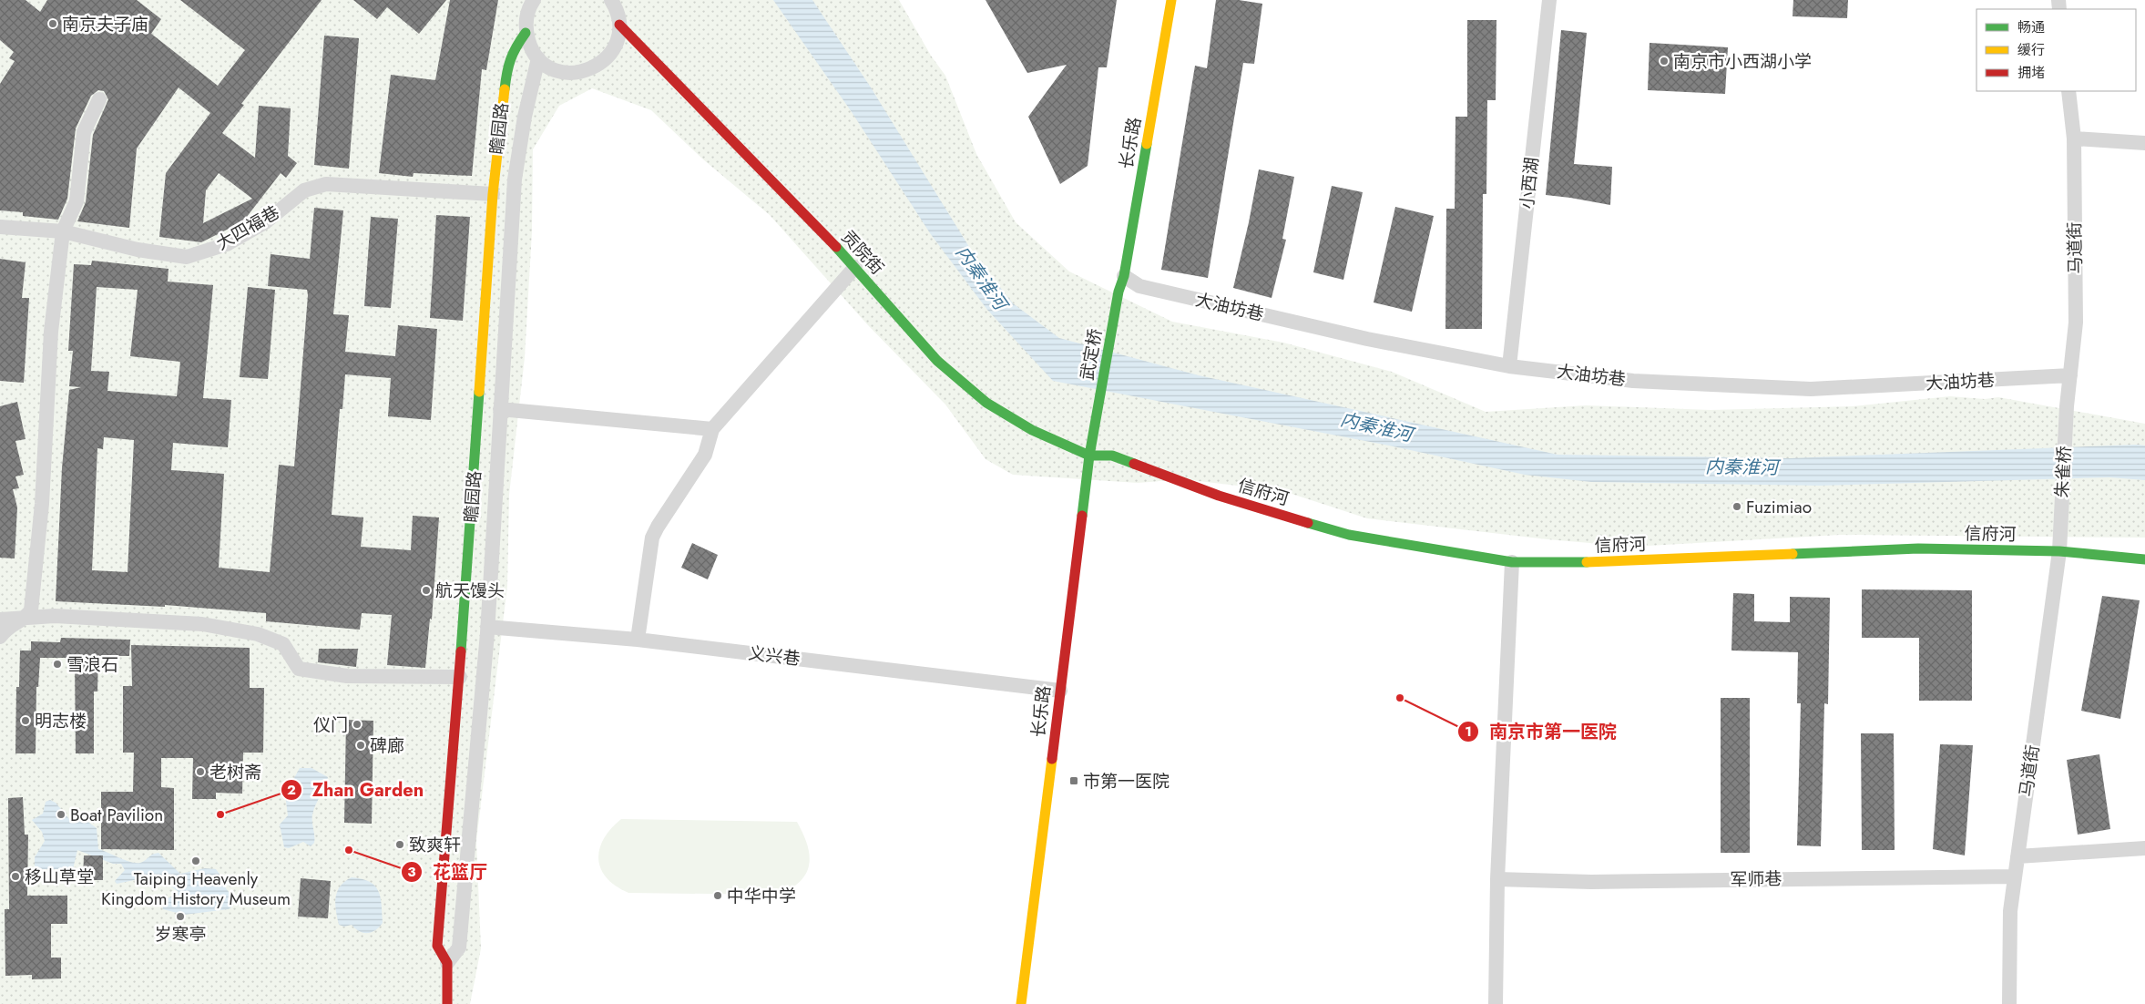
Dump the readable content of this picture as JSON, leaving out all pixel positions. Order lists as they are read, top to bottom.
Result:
{
  "streets": {
    "street": [
      "瞻园路",
      "长乐路",
      "小西湖",
      "大四福巷",
      "马道街",
      "贡院街",
      "大油坊巷",
      "武定桥",
      "朱雀桥",
      "信府河",
      "义兴巷",
      "军师巷"
    ]
  },
  "crossings": [
    ["瞻园路", "大四福巷"],
    ["瞻园路", "义兴巷"],
    ["长乐路", "贡院街"],
    ["长乐路", "大油坊巷"],
    ["长乐路", "武定桥"],
    ["长乐路", "义兴巷"],
    ["小西湖", "大油坊巷"],
    ["马道街", "大油坊巷"],
    ["马道街", "朱雀桥"],
    ["马道街", "信府河"],
    ["马道街", "军师巷"],
    ["贡院街", "信府河"],
    ["朱雀桥", "信府河"]
  ],
  "water": ["内秦淮河"],
  "places": {
    "other": [
      "南京夫子庙",
      "南京市小西湖小学",
      "Fuzimiao",
      "航天馒头",
      "雪浪石",
      "南京市第一医院",
      "明志楼",
      "仪门",
      "碑廊",
      "老树斋",
      "Boat Pavilion",
      "Zhan Garden",
      "致爽轩",
      "花篮厅",
      "Taiping Heavenly Kingdom History Museum",
      "移山草堂",
      "中华中学",
      "岁寒亭"
    ],
    "transit": ["市第一医院"]
  },
  "legend": ["畅通", "缓行", "拥堵"]
}
